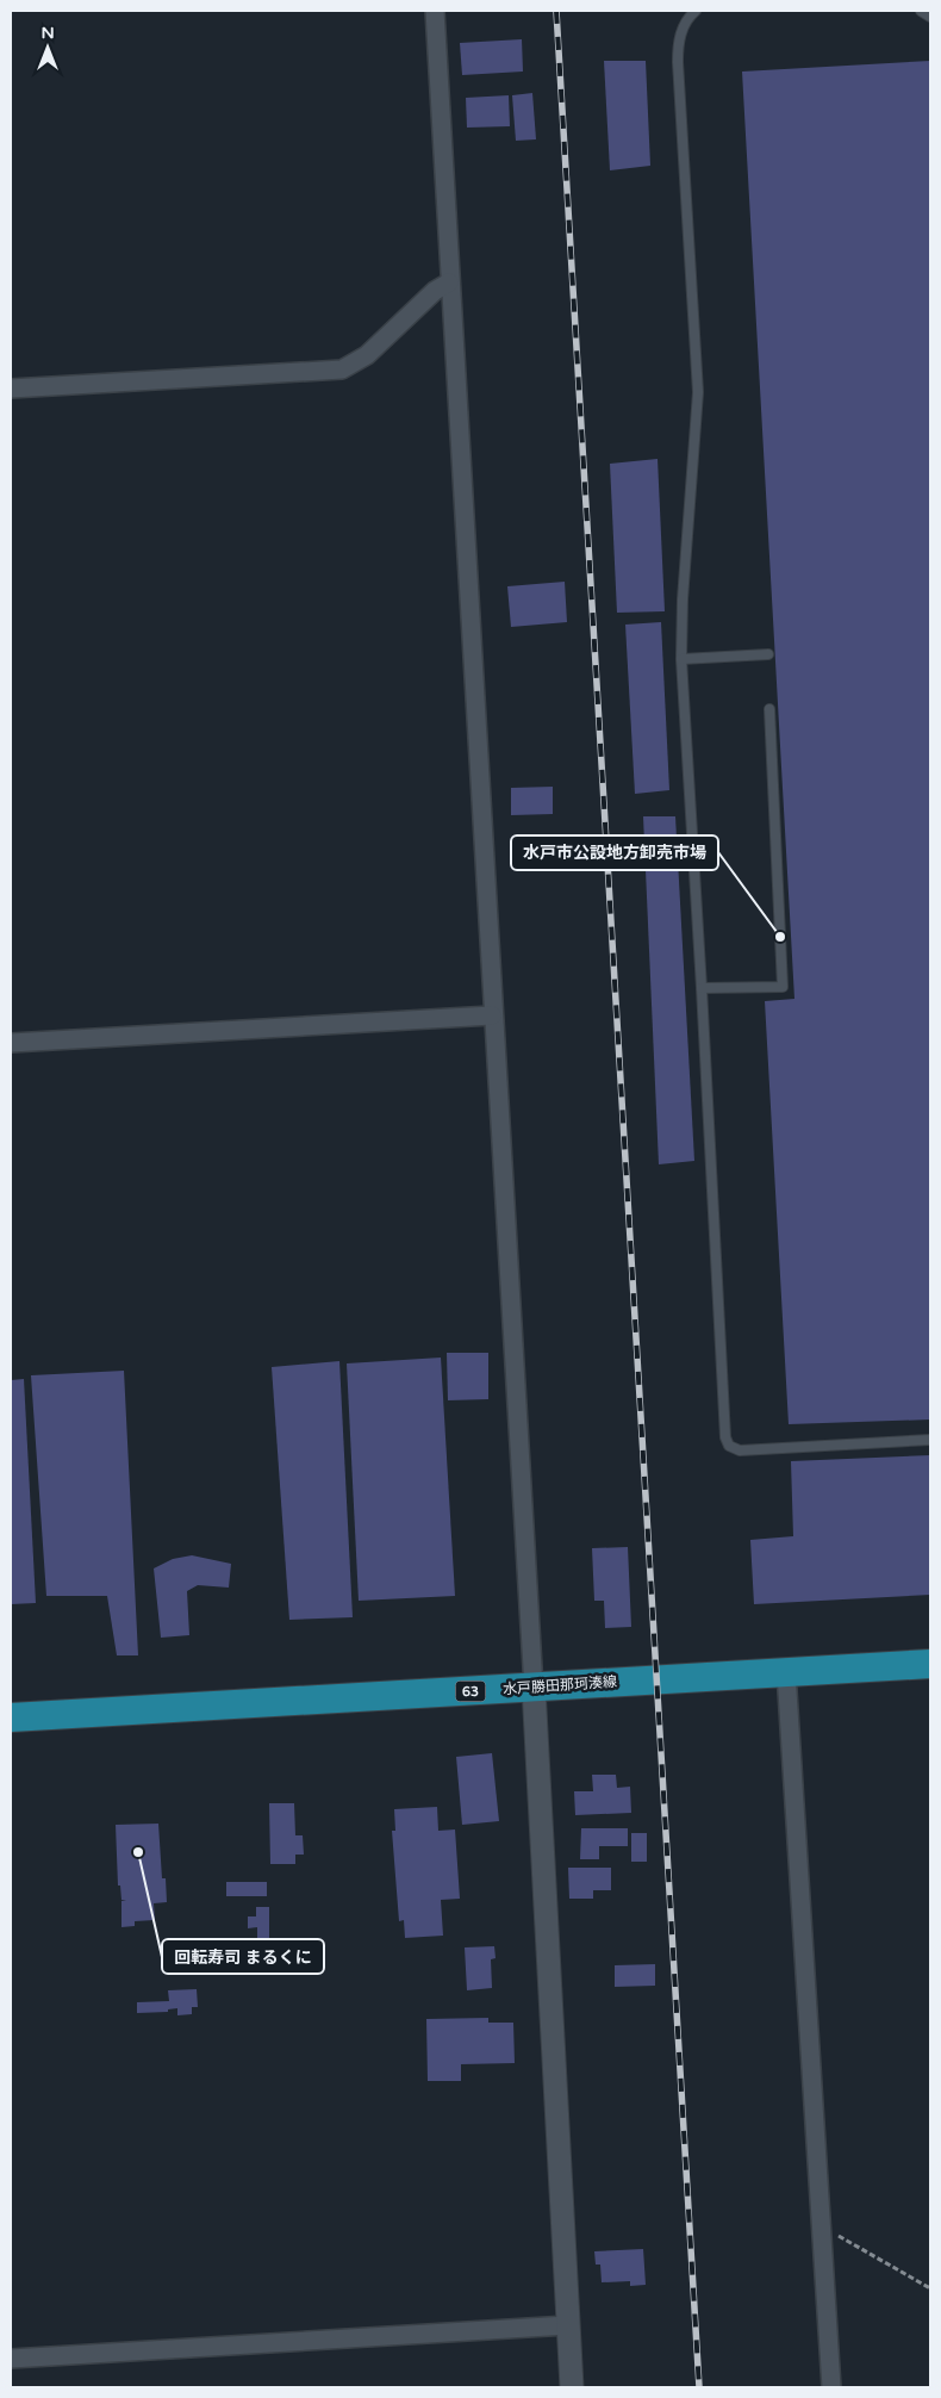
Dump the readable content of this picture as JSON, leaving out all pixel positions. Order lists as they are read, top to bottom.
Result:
{
  "streets": {
    "main road": ["水戸勝田那珂湊線", "63"]
  },
  "places": ["水戸市公設地方卸売市場", "回転寿司 まるくに"],
  "north": "top"
}
